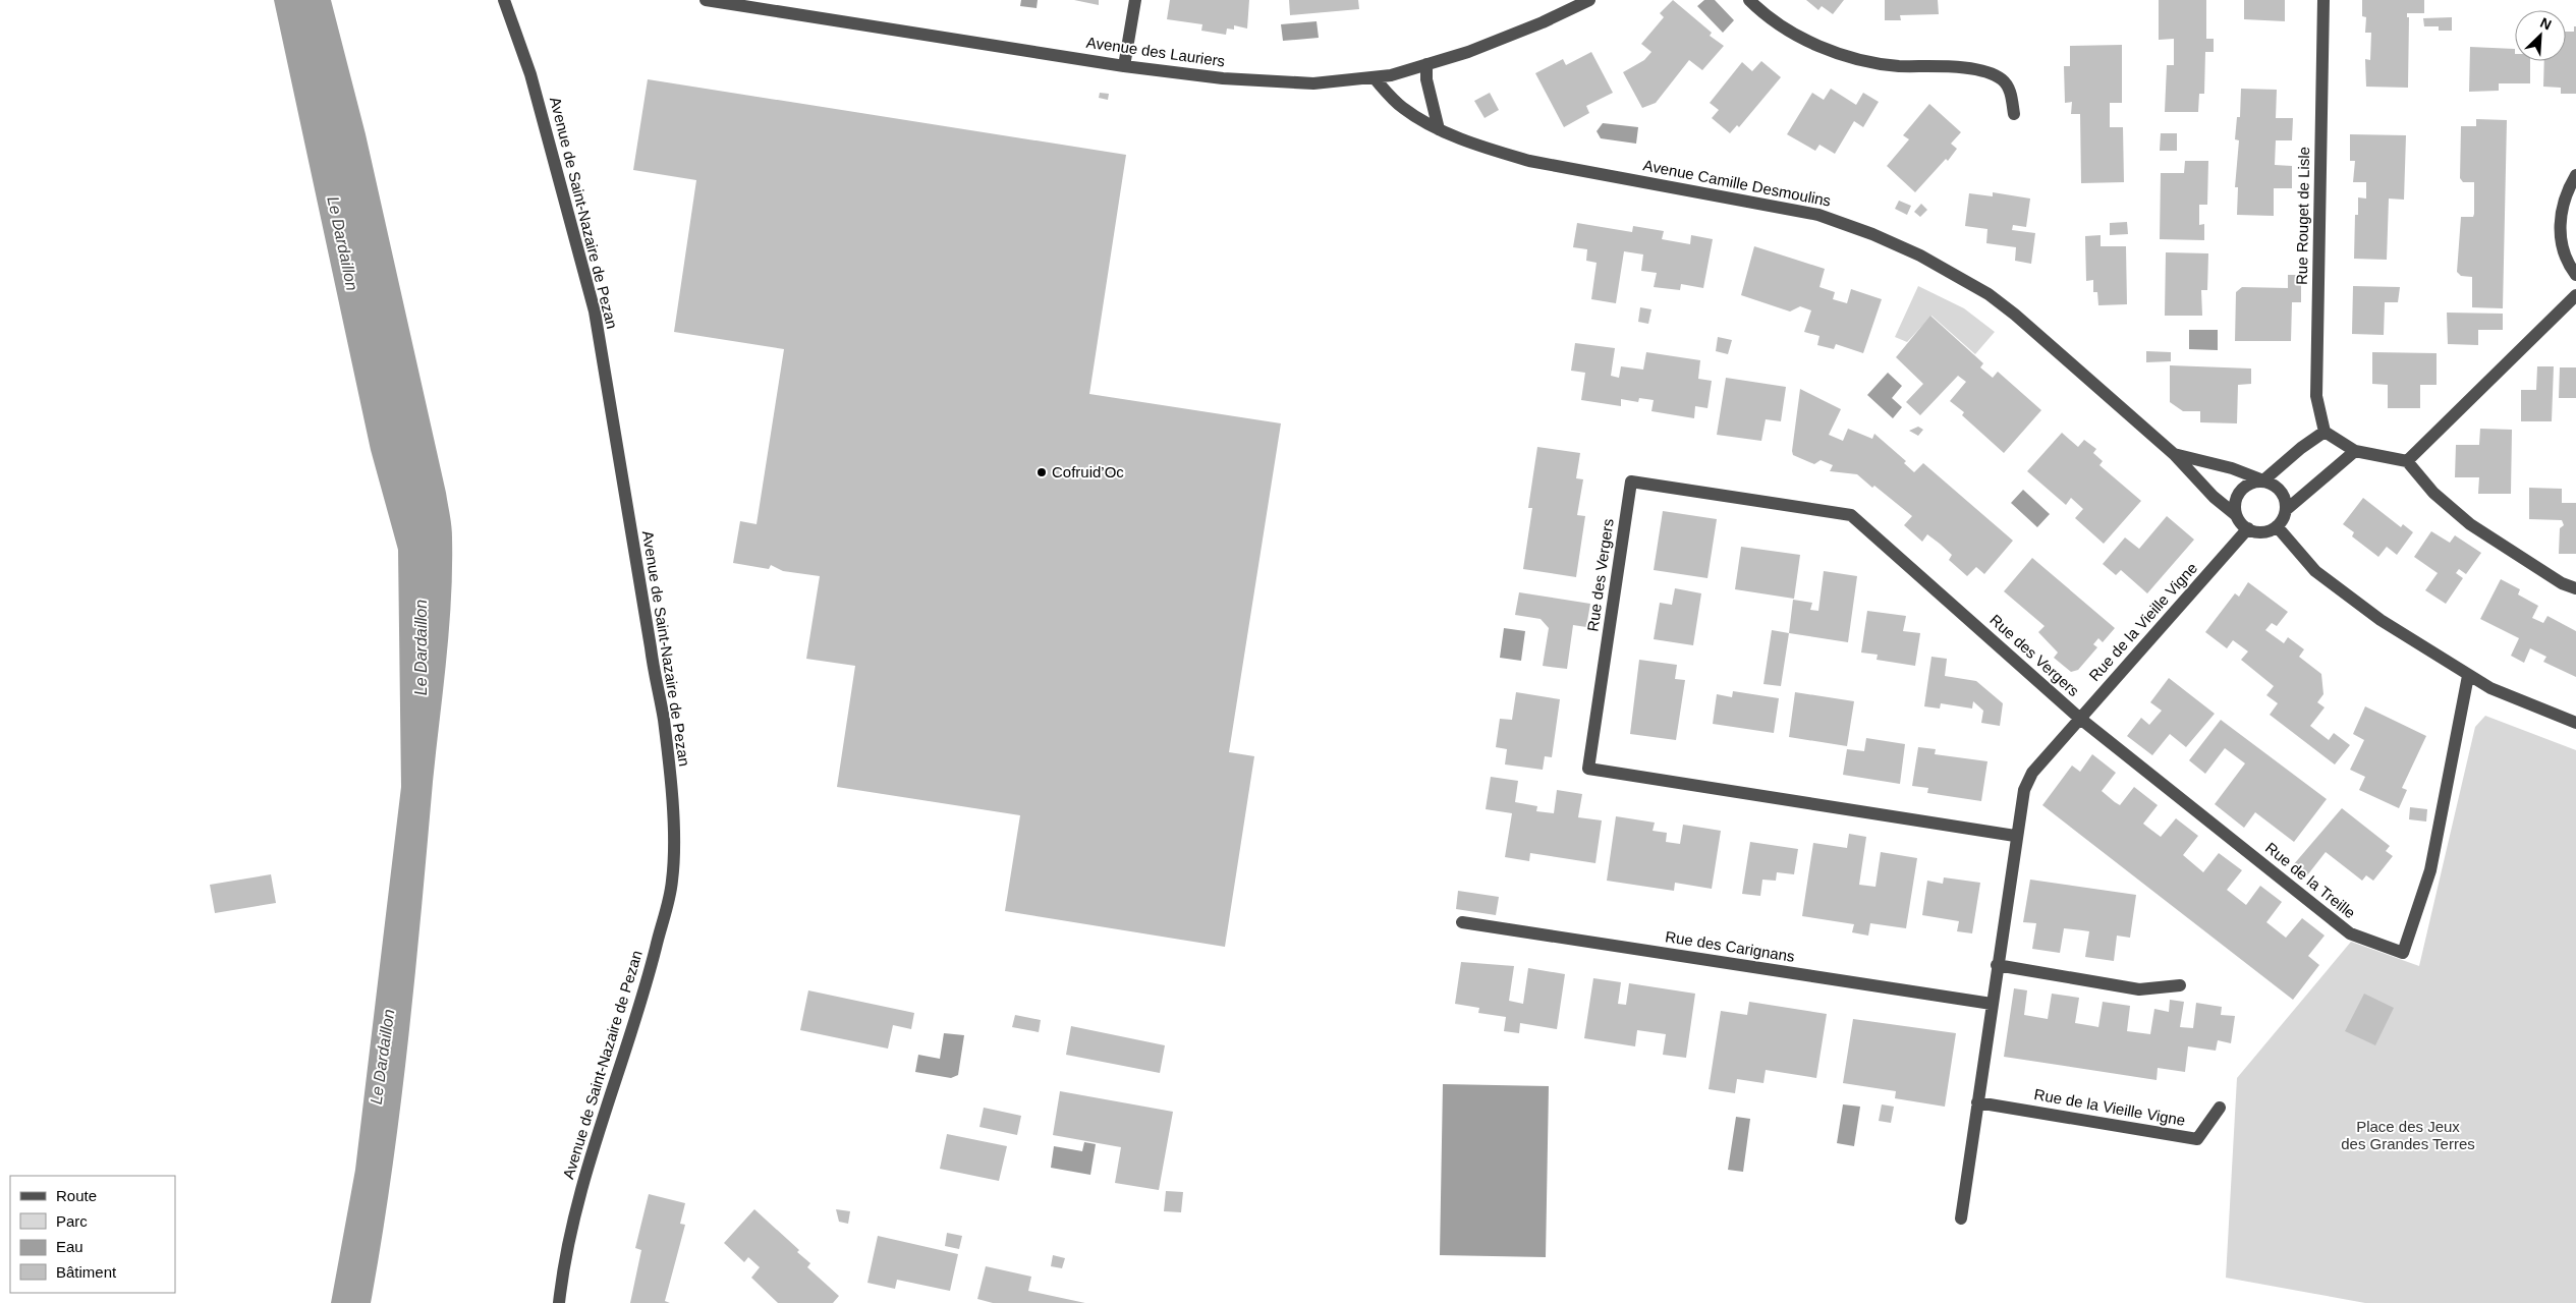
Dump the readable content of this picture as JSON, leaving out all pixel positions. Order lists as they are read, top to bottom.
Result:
{
  "streets": {
    "street": [
      "Avenue des Lauriers",
      "Avenue Camille Desmoulins",
      "Avenue de Saint-Nazaire de Pezan",
      "Rue Rouget de Lisle",
      "Rue des Vergers",
      "Rue de la Vieille Vigne",
      "Rue de la Treille",
      "Rue des Carignans"
    ]
  },
  "crossings": [
    ["Avenue des Lauriers", "Avenue Camille Desmoulins"],
    ["Avenue Camille Desmoulins", "Rue de la Vieille Vigne"],
    ["Rue des Vergers", "Rue de la Vieille Vigne"],
    ["Rue des Vergers", "Rue de la Treille"],
    ["Rue de la Vieille Vigne", "Rue de la Treille"],
    ["Rue de la Vieille Vigne", "Rue des Carignans"]
  ],
  "water": ["Le Dardaillon"],
  "parks": ["Place des Jeux des Grandes Terres"],
  "places": ["Cofruid’Oc"],
  "legend": [
    "Route",
    "Parc",
    "Eau",
    "Bâtiment"
  ],
  "north": "top right"
}
